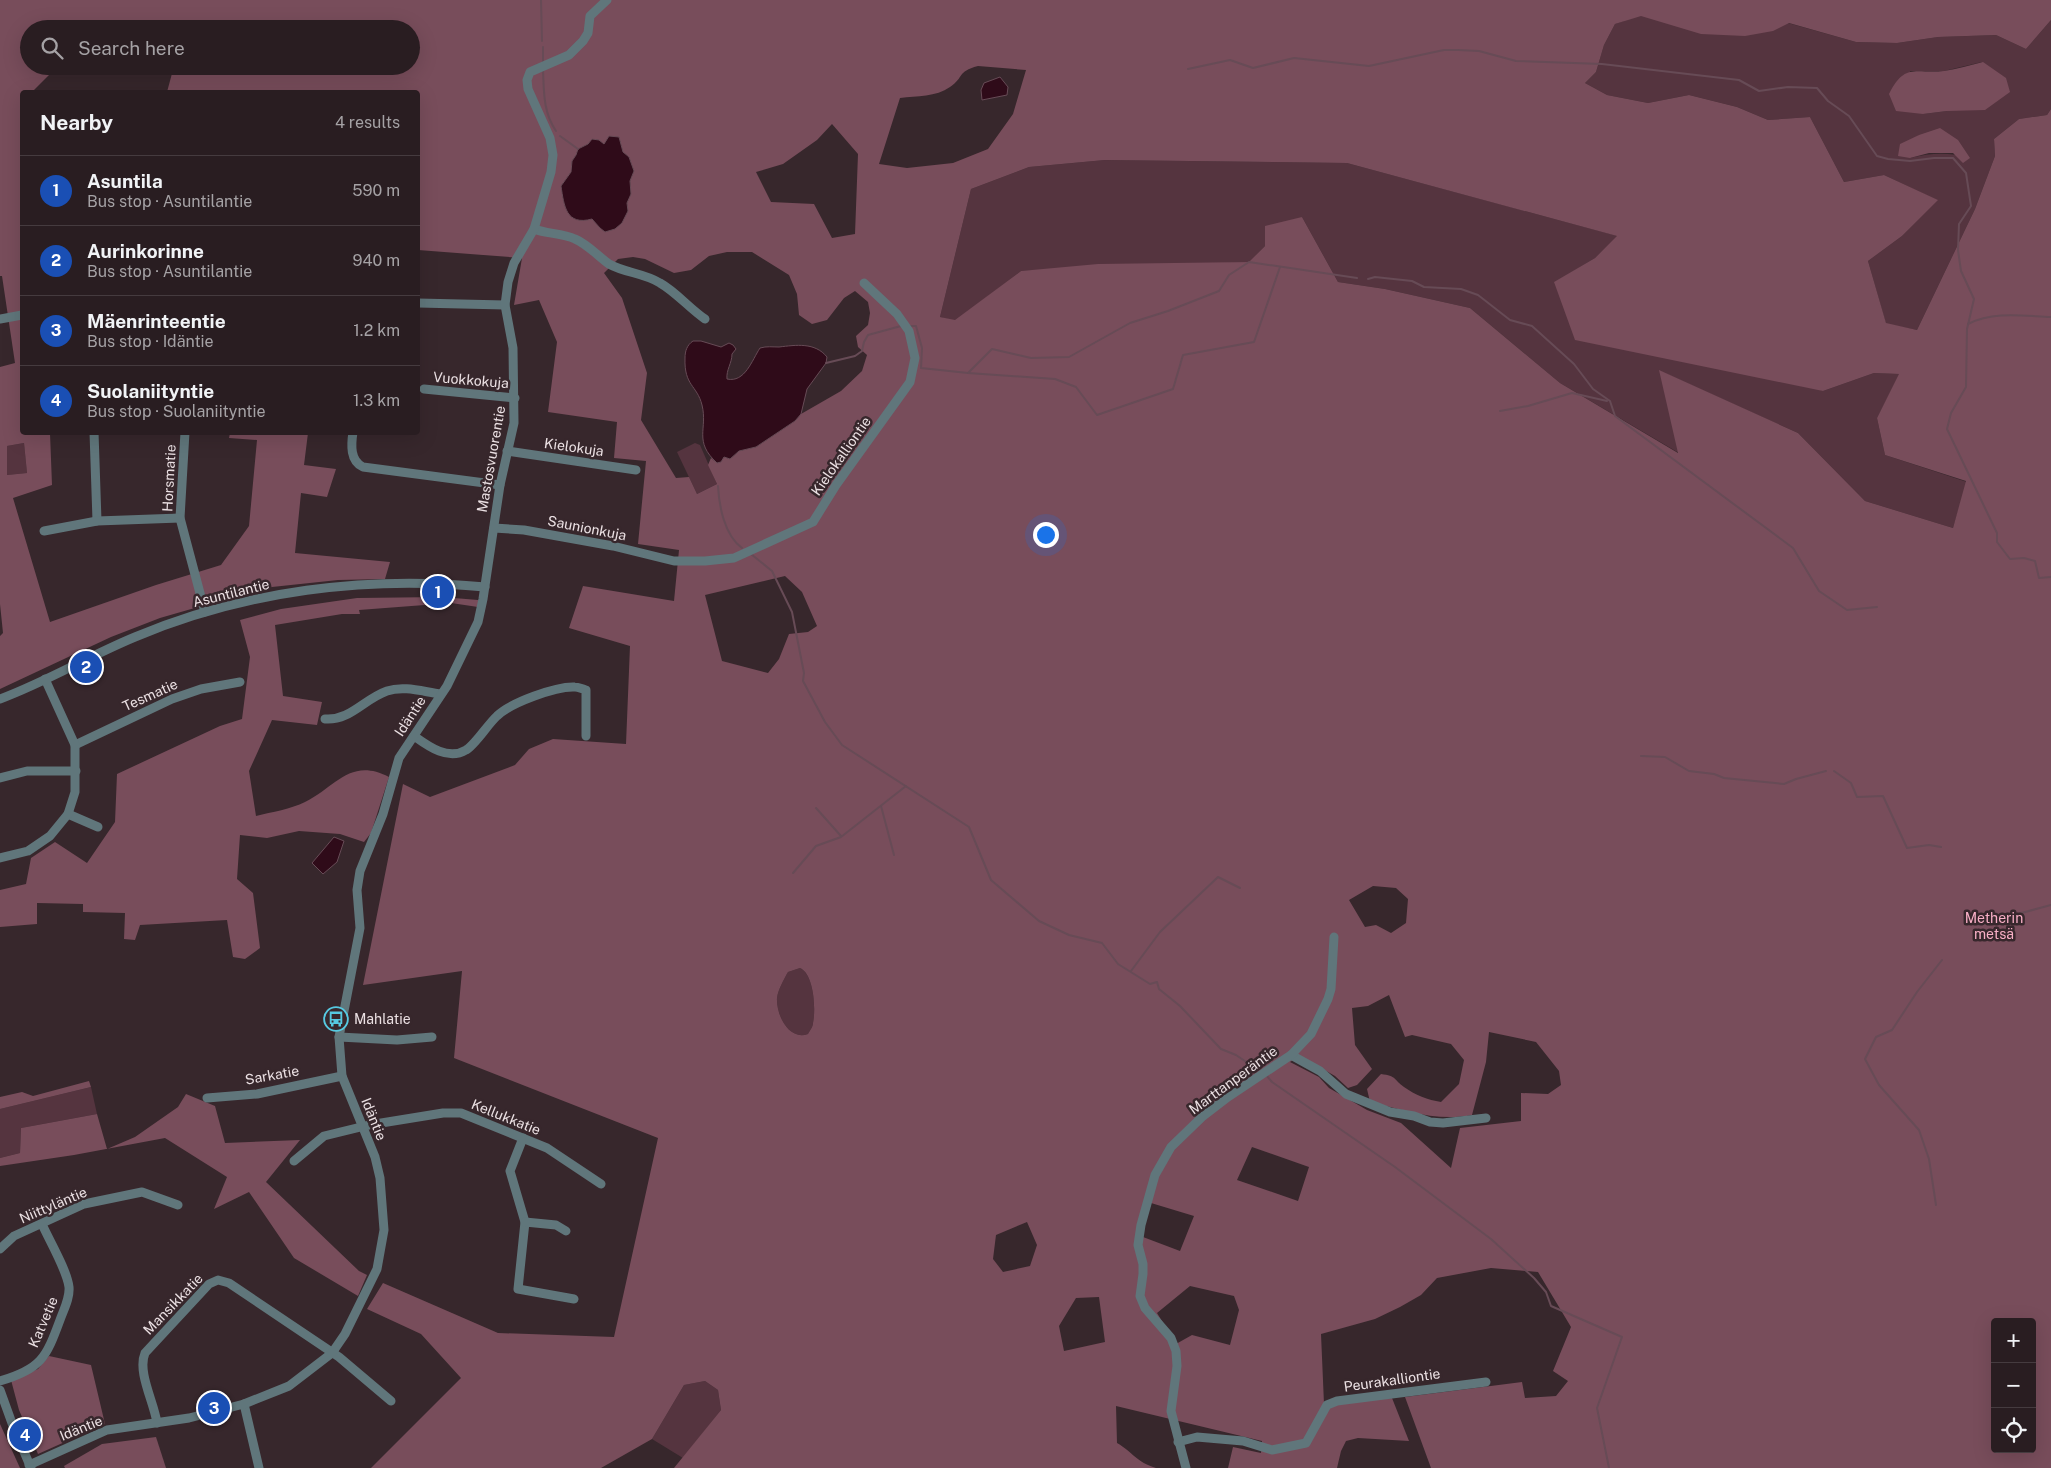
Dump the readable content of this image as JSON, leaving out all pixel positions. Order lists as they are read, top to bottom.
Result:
{
  "streets": {
    "street": [
      "Vuokkokuja",
      "Kielokuja",
      "Kielokalliontie",
      "Mastosvuorentie",
      "Horsmatie",
      "Saunionkuja",
      "Asuntilantie",
      "Tesmatie",
      "Idäntie",
      "Sarkatie",
      "Marttanperäntie",
      "Kellukkatie",
      "Niittyläntie",
      "Mansikkatie",
      "Katvetie",
      "Peurakalliontie"
    ]
  },
  "crossings": [
    ["Vuokkokuja", "Mastosvuorentie"],
    ["Kielokuja", "Mastosvuorentie"],
    ["Kielokalliontie", "Saunionkuja"],
    ["Mastosvuorentie", "Saunionkuja"],
    ["Mastosvuorentie", "Asuntilantie"],
    ["Mastosvuorentie", "Idäntie"],
    ["Horsmatie", "Asuntilantie"],
    ["Asuntilantie", "Idäntie"],
    ["Idäntie", "Sarkatie"],
    ["Idäntie", "Kellukkatie"],
    ["Idäntie", "Mansikkatie"],
    ["Marttanperäntie", "Peurakalliontie"],
    ["Niittyläntie", "Katvetie"]
  ],
  "parks": ["Metherin metsä"],
  "places": {
    "bus stop": ["Mahlatie"]
  },
  "page": {
    "search": "Search here",
    "heading": ["Nearby", "4 results"],
    "list": [
      {
        "mark": "1",
        "name": "Asuntila",
        "note": "Bus stop · Asuntilantie",
        "value": "590 m"
      },
      {
        "mark": "2",
        "name": "Aurinkorinne",
        "note": "Bus stop · Asuntilantie",
        "value": "940 m"
      },
      {
        "mark": "3",
        "name": "Mäenrinteentie",
        "note": "Bus stop · Idäntie",
        "value": "1.2 km"
      },
      {
        "mark": "4",
        "name": "Suolaniityntie",
        "note": "Bus stop · Suolaniityntie",
        "value": "1.3 km"
      }
    ],
    "pins": [
      "1",
      "2",
      "3",
      "4"
    ],
    "map_buttons": ["+", "−"]
  }
}
